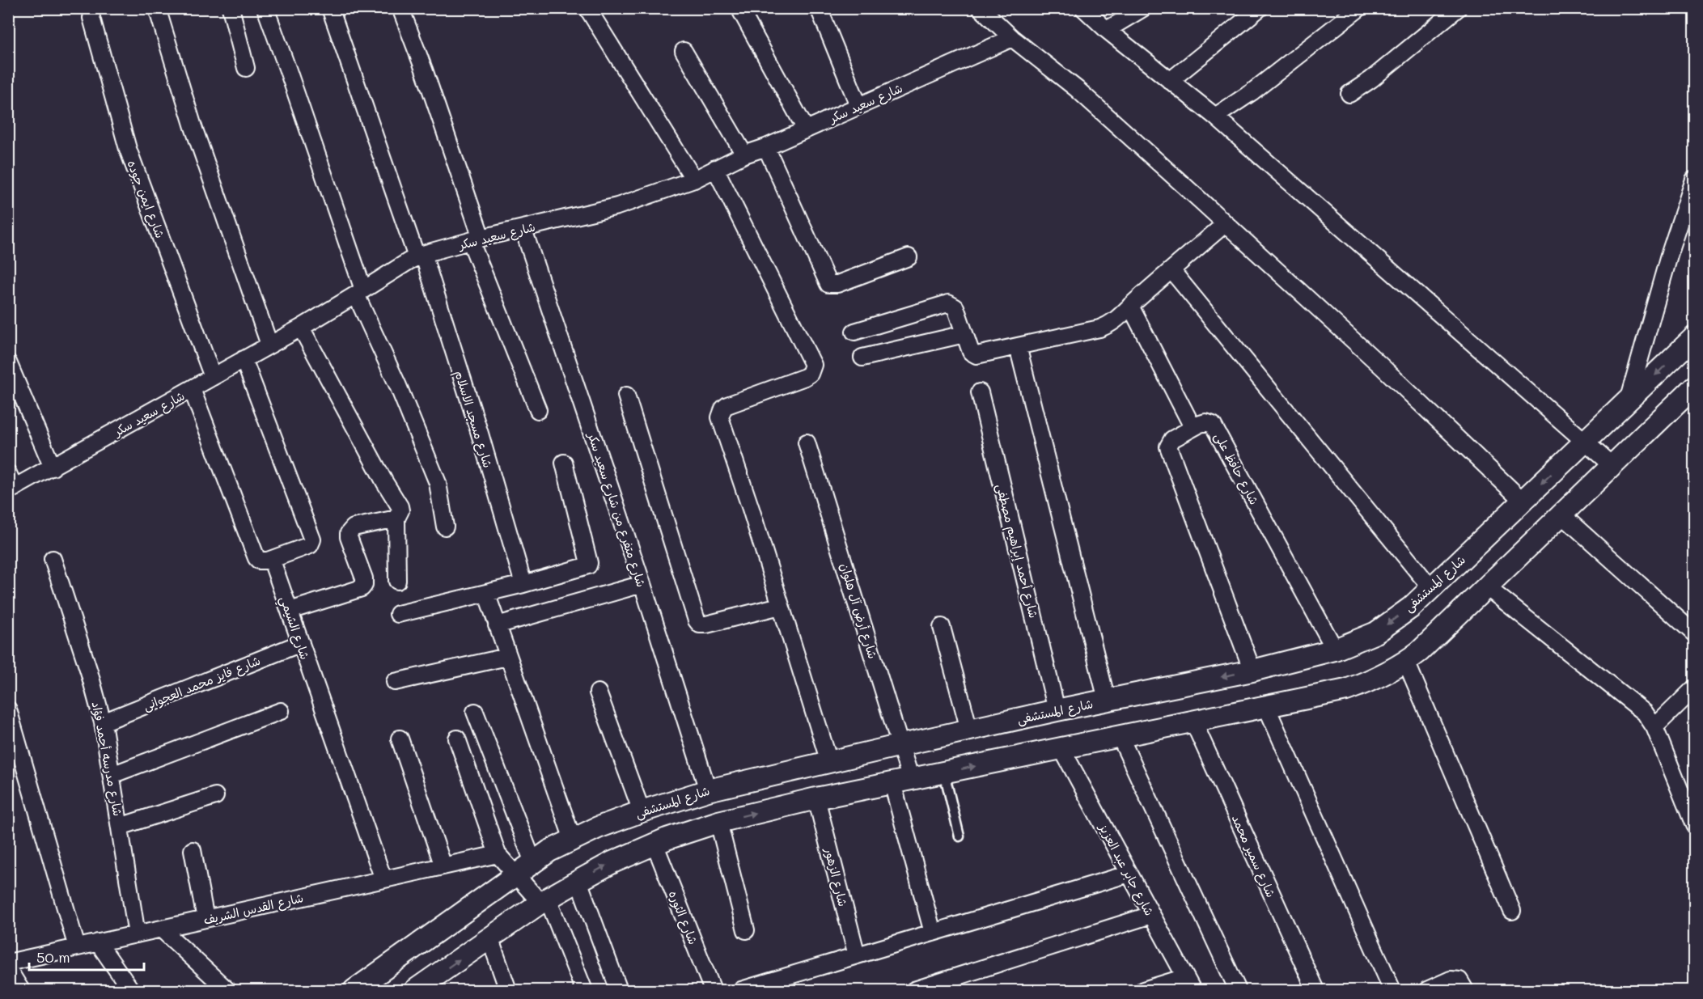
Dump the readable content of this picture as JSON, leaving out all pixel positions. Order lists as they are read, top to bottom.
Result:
{
  "streets": {
    "street": [
      "شارع سعيد سكر",
      "شارع ايمن جوده",
      "شارع مسجد الاسلام",
      "شارع حافظ على",
      "شارع متفرع من شارع سعيد سكر",
      "شارع أحمد إبراهيم مصطفى",
      "شارع المستشفى",
      "شارع أرض آل هلوان",
      "شارع الشيمي",
      "شارع فايز محمد العجوانى",
      "شارع مدرسه أحمد فؤاد",
      "شارع سمير محمد",
      "شارع جابر عبد العزيز",
      "شارع الزهور",
      "شارع القدس الشريف",
      "شارع الثوره"
    ]
  },
  "crossings": [
    ["شارع سعيد سكر", "شارع ايمن جوده"],
    ["شارع سعيد سكر", "شارع مسجد الاسلام"],
    ["شارع سعيد سكر", "شارع متفرع من شارع سعيد سكر"],
    ["شارع سعيد سكر", "شارع الشيمي"],
    ["شارع حافظ على", "شارع المستشفى"],
    ["شارع متفرع من شارع سعيد سكر", "شارع المستشفى"],
    ["شارع أحمد إبراهيم مصطفى", "شارع المستشفى"],
    ["شارع المستشفى", "شارع أرض آل هلوان"],
    ["شارع الشيمي", "شارع فايز محمد العجوانى"],
    ["شارع الشيمي", "شارع القدس الشريف"],
    ["شارع فايز محمد العجوانى", "شارع مدرسه أحمد فؤاد"],
    ["شارع مدرسه أحمد فؤاد", "شارع القدس الشريف"]
  ],
  "scale_bar": "50 m"
}
